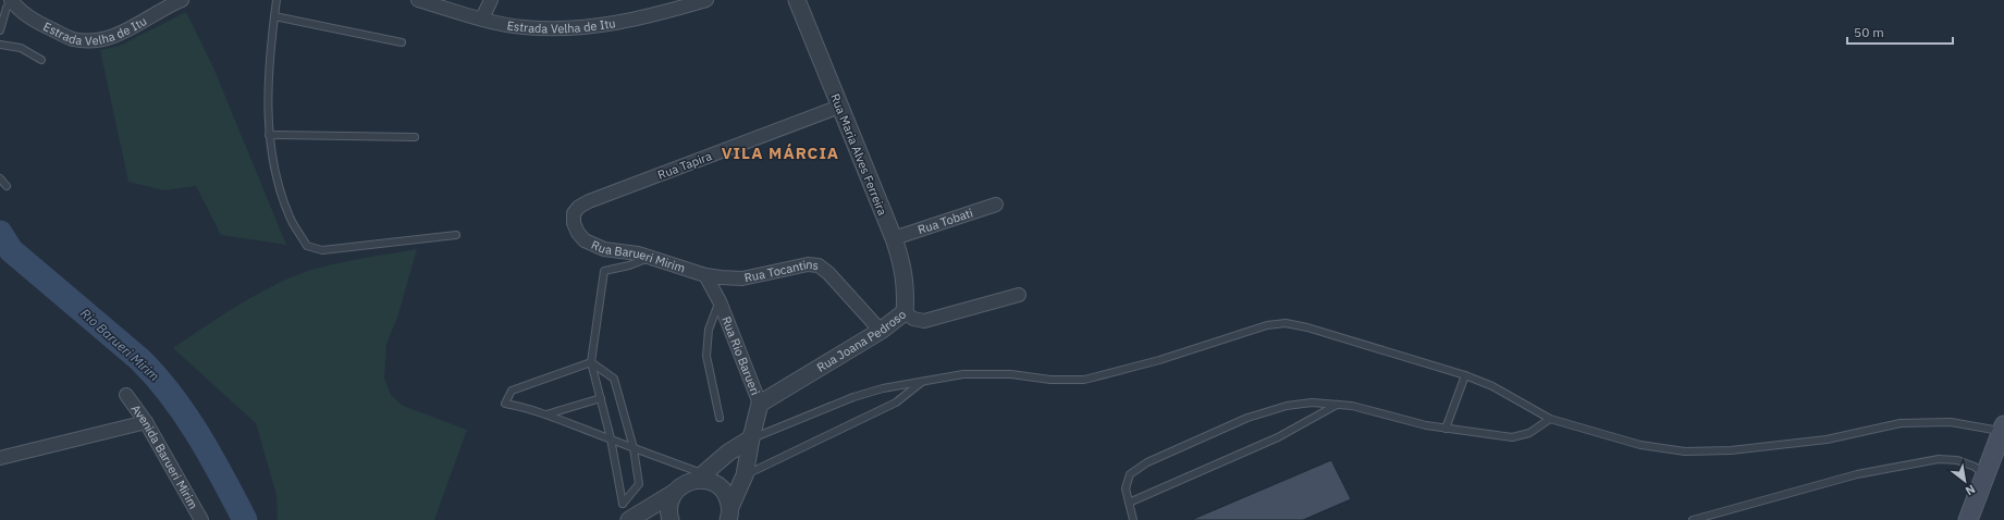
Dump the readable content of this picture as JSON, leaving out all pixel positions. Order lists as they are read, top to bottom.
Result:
{
  "streets": {
    "street": [
      "Estrada Velha de Itu",
      "Rua Maria Alves Ferreira",
      "Rua Tapira",
      "Rua Tobati",
      "Rua Barueri Mirim",
      "Rua Tocantins",
      "Rua Joana Pedroso",
      "Rua Rio Barueri",
      "Avenida Barueri Mirim"
    ]
  },
  "crossings": [
    ["Rua Maria Alves Ferreira", "Rua Tapira"],
    ["Rua Maria Alves Ferreira", "Rua Tobati"],
    ["Rua Maria Alves Ferreira", "Rua Joana Pedroso"],
    ["Rua Tapira", "Rua Barueri Mirim"],
    ["Rua Barueri Mirim", "Rua Tocantins"],
    ["Rua Barueri Mirim", "Rua Rio Barueri"],
    ["Rua Tocantins", "Rua Joana Pedroso"],
    ["Rua Tocantins", "Rua Rio Barueri"],
    ["Rua Joana Pedroso", "Rua Rio Barueri"]
  ],
  "districts": ["VILA MÁRCIA"],
  "water": ["Rio Barueri Mirim"],
  "scale_bar": "50 m",
  "north": "bottom right"
}
